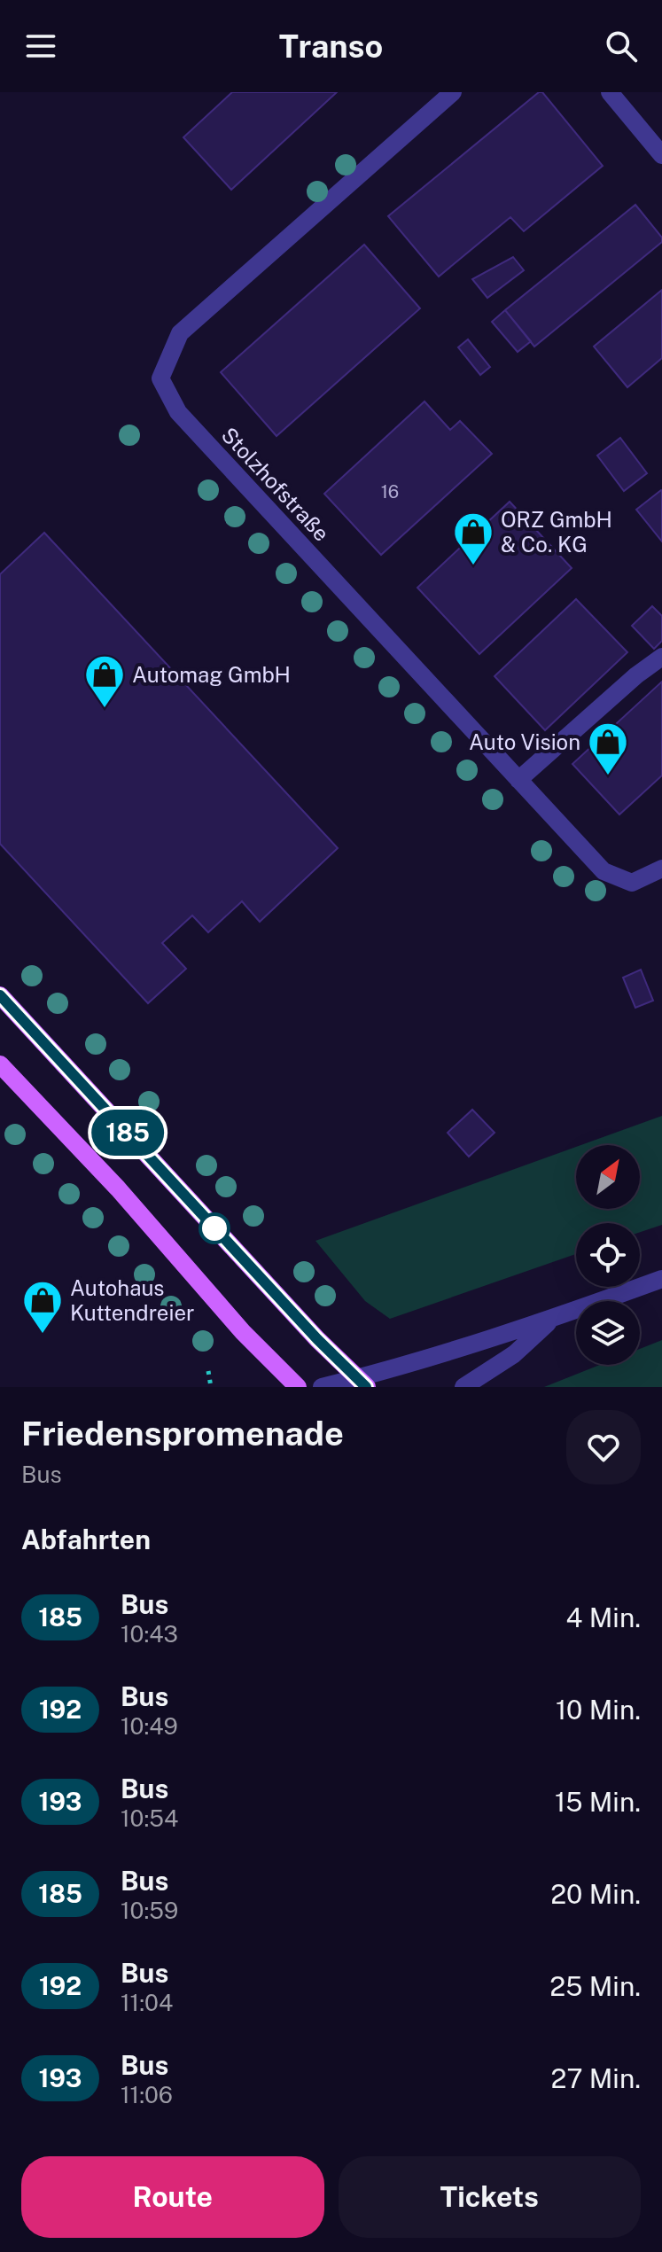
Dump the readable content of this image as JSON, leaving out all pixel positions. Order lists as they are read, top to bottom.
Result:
{
  "streets": {
    "street": ["Stolzhofstraße"]
  },
  "places": {
    "shop": [
      "ORZ GmbH & Co. KG",
      "Automag GmbH",
      "Auto Vision",
      "Autohaus Kuttendreier"
    ]
  },
  "lines": ["bus line 185"],
  "house_numbers": ["16"],
  "north": "top right",
  "page": {
    "header": "Transo",
    "on_map": "185",
    "heading": [
      ["Friedenspromenade", "Bus"],
      "Abfahrten"
    ],
    "list": [
      {
        "mark": "185",
        "name": "Bus",
        "note": "10:43",
        "value": "4 Min."
      },
      {
        "mark": "192",
        "name": "Bus",
        "note": "10:49",
        "value": "10 Min."
      },
      {
        "mark": "193",
        "name": "Bus",
        "note": "10:54",
        "value": "15 Min."
      },
      {
        "mark": "185",
        "name": "Bus",
        "note": "10:59",
        "value": "20 Min."
      },
      {
        "mark": "192",
        "name": "Bus",
        "note": "11:04",
        "value": "25 Min."
      },
      {
        "mark": "193",
        "name": "Bus",
        "note": "11:06",
        "value": "27 Min."
      }
    ],
    "buttons": ["Route", "Tickets"]
  }
}
